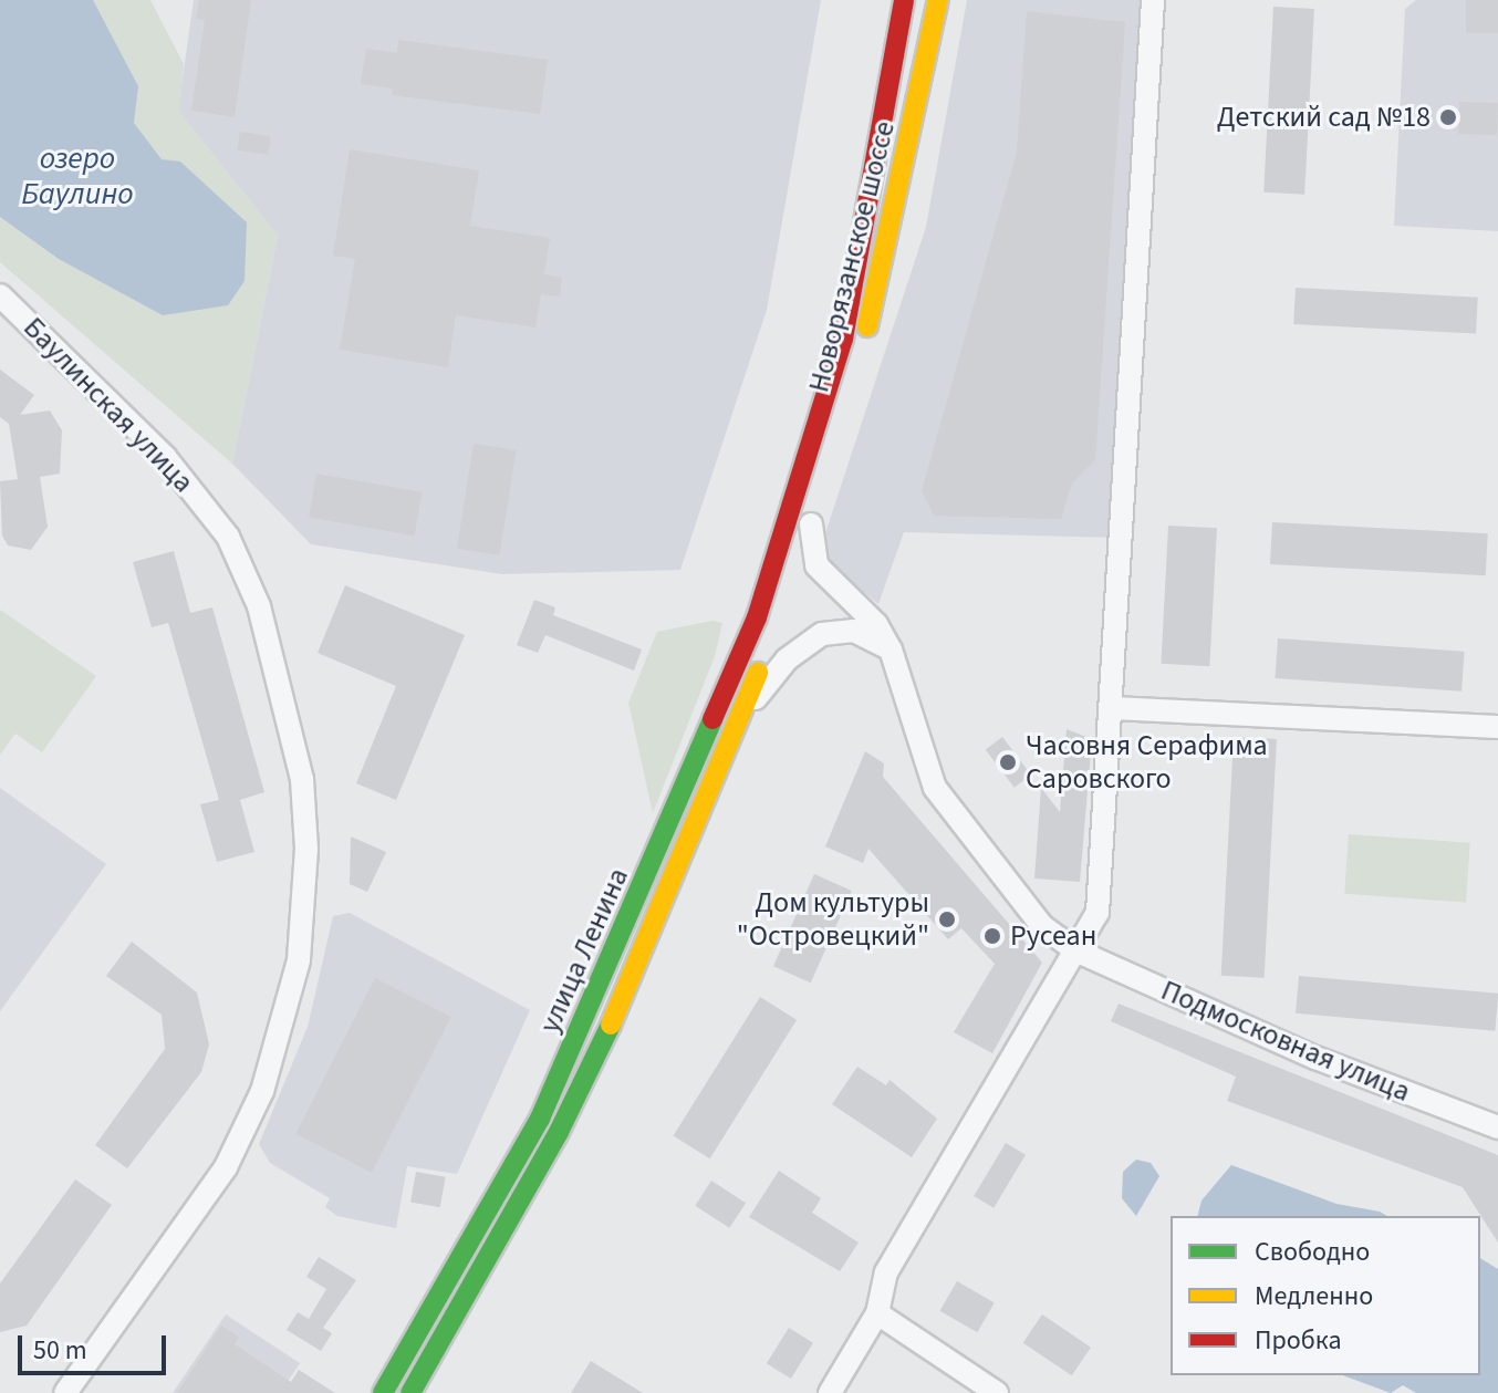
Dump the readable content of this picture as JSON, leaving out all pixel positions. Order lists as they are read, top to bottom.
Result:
{
  "streets": {
    "main road": ["Новорязанское шоссе", "улица Ленина"],
    "street": ["Баулинская улица", "Подмосковная улица"]
  },
  "crossings": [
    ["Новорязанское шоссе", "улица Ленина"],
    ["Новорязанское шоссе", "Подмосковная улица"],
    ["улица Ленина", "Подмосковная улица"]
  ],
  "water": ["озеро Баулино"],
  "places": [
    "Детский сад №18",
    "Часовня Серафима Саровского",
    "Дом культуры \"Островецкий\"",
    "Русеан"
  ],
  "legend": ["Свободно", "Медленно", "Пробка"],
  "scale_bar": "50 m"
}
